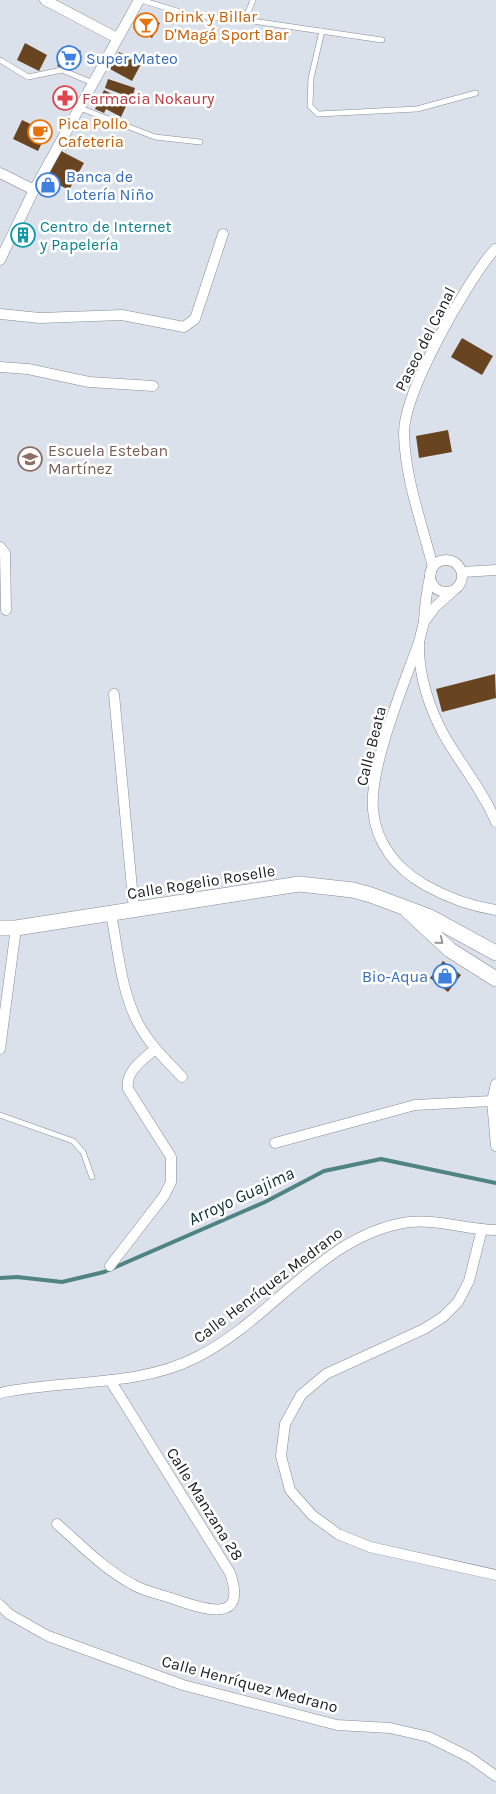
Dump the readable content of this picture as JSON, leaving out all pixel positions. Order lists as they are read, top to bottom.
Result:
{
  "streets": {
    "street": [
      "Paseo del Canal",
      "Calle Beata",
      "Calle Rogelio Roselle",
      "Calle Henríquez Medrano",
      "Calle Manzana 28"
    ]
  },
  "crossings": [
    ["Paseo del Canal", "Calle Beata"],
    ["Calle Henríquez Medrano", "Calle Manzana 28"]
  ],
  "water": ["Arroyo Guajima"],
  "places": {
    "bar": ["Drink y Billar D'Magá Sport Bar"],
    "supermarket": ["Super Mateo"],
    "pharmacy": ["Farmacia Nokaury"],
    "cafe": ["Pica Pollo Cafeteria"],
    "shop": ["Banca de Lotería Niño", "Bio-Aqua"],
    "building": ["Centro de Internet y Papelería"],
    "school or university": ["Escuela Esteban Martínez"]
  }
}
